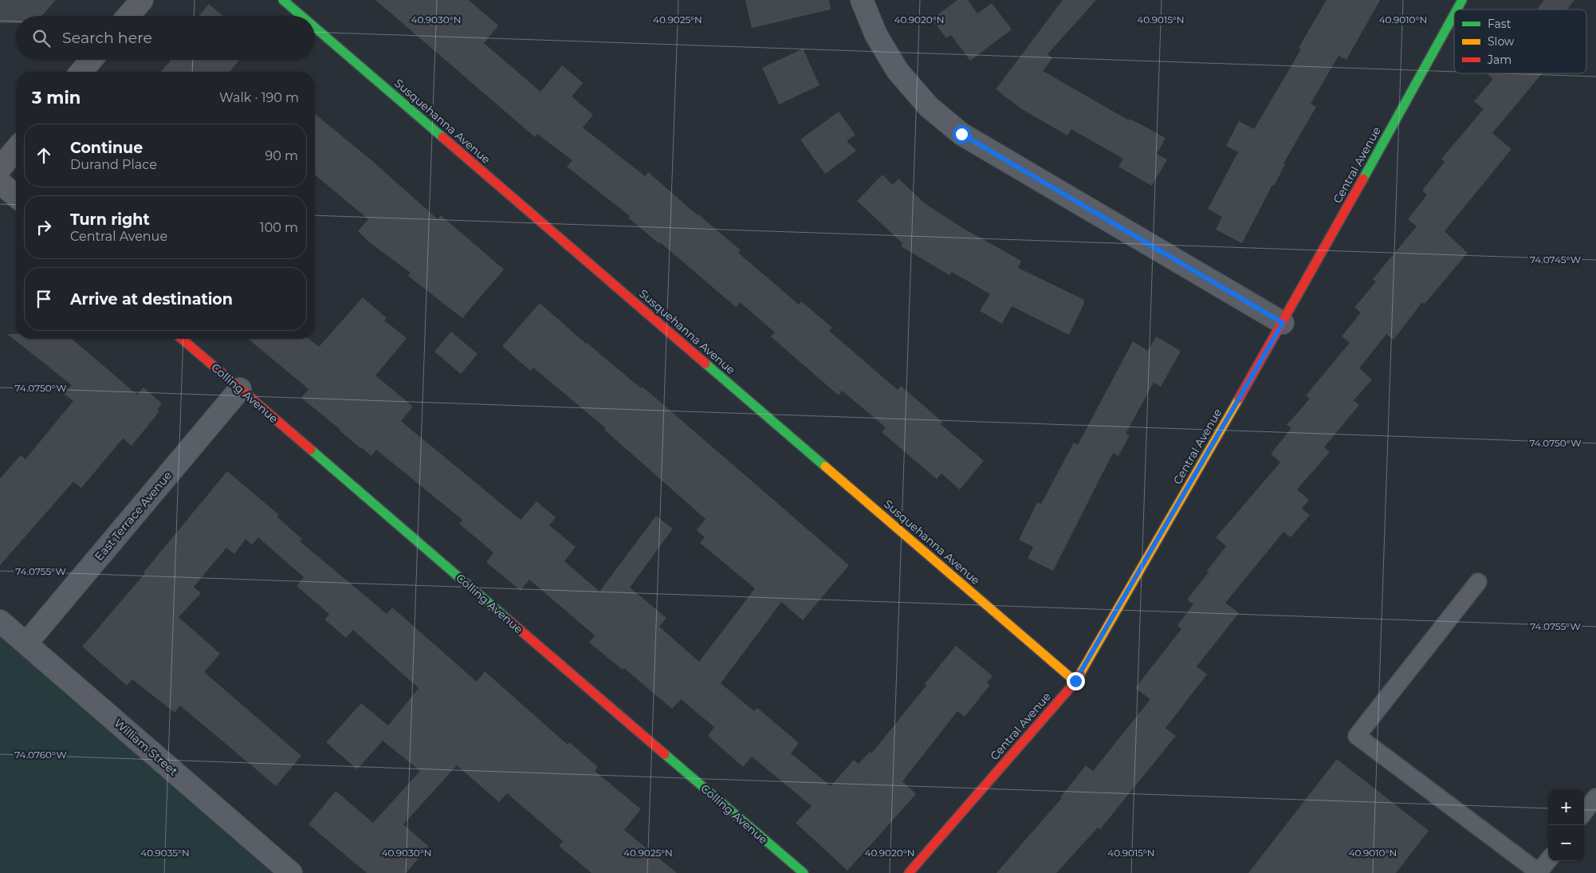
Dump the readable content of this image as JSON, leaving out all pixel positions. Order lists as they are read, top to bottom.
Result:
{
  "streets": {
    "street": [
      "Susquehanna Avenue",
      "Central Avenue",
      "Colling Avenue",
      "East Terrace Avenue",
      "William Street"
    ]
  },
  "crossings": [
    ["Susquehanna Avenue", "Central Avenue"],
    ["Colling Avenue", "East Terrace Avenue"],
    ["East Terrace Avenue", "William Street"]
  ],
  "legend": ["Fast", "Slow", "Jam"],
  "page": {
    "search": "Search here",
    "heading": ["3 min", "Walk · 190 m"],
    "list": [
      ["Continue", "Durand Place", "90 m"],
      ["Turn right", "Central Avenue", "100 m"],
      "Arrive at destination"
    ],
    "map_buttons": ["+", "−"]
  },
  "coordinates": [
    "40.9030°N",
    "40.9025°N",
    "40.9020°N",
    "40.9015°N",
    "40.9010°N",
    "74.0745°W",
    "74.0750°W",
    "74.0755°W",
    "74.0760°W",
    "40.9035°N"
  ]
}
